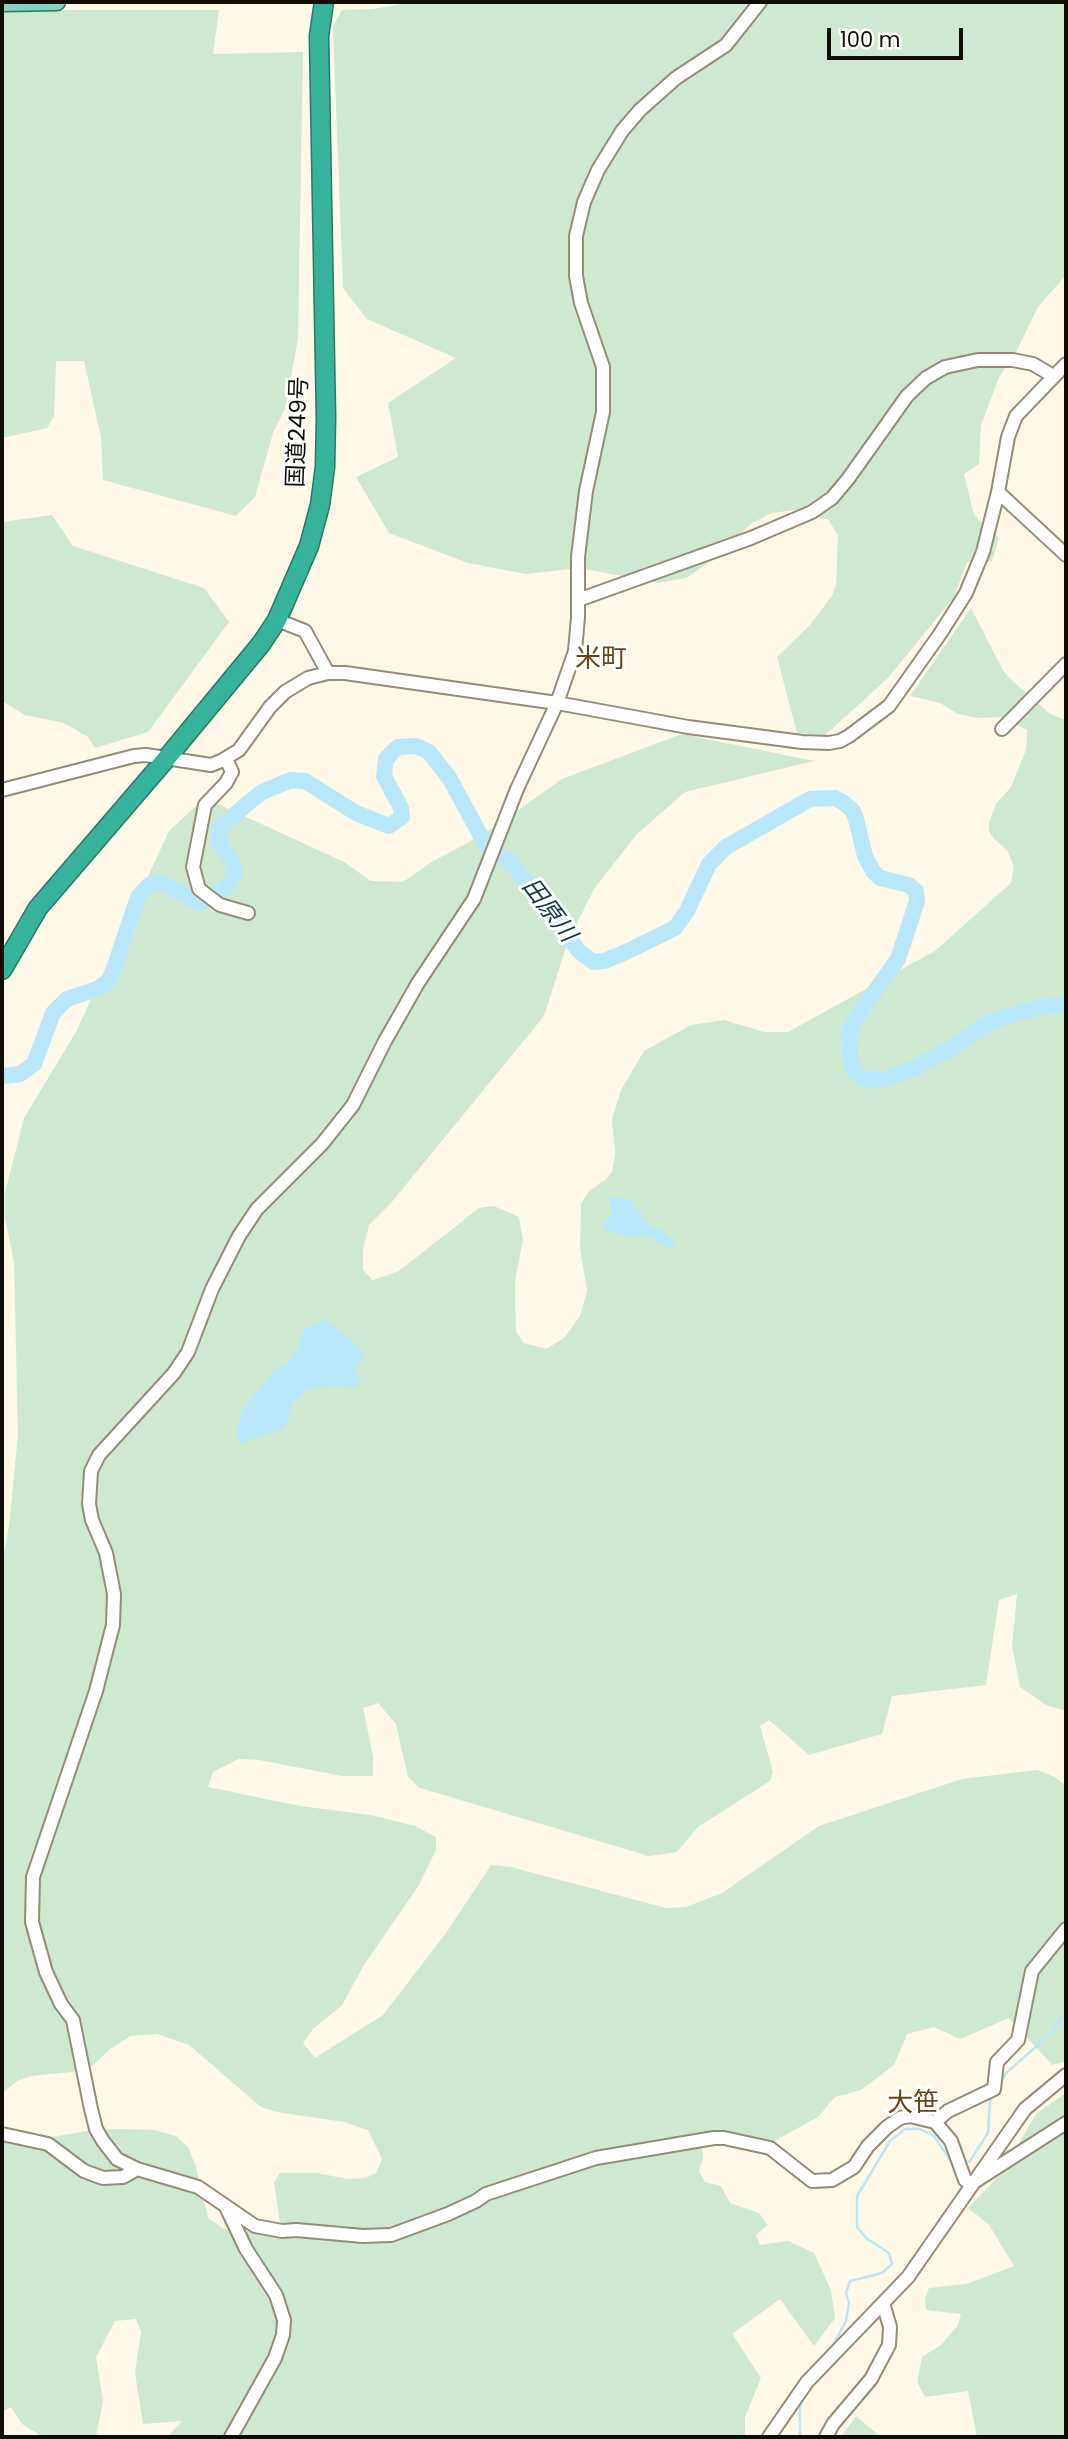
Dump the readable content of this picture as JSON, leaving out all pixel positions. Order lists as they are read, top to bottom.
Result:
{
  "streets": {
    "highway": ["国道249号"]
  },
  "districts": ["米町", "大笹"],
  "water": ["田原川"],
  "scale_bar": "100 m"
}
